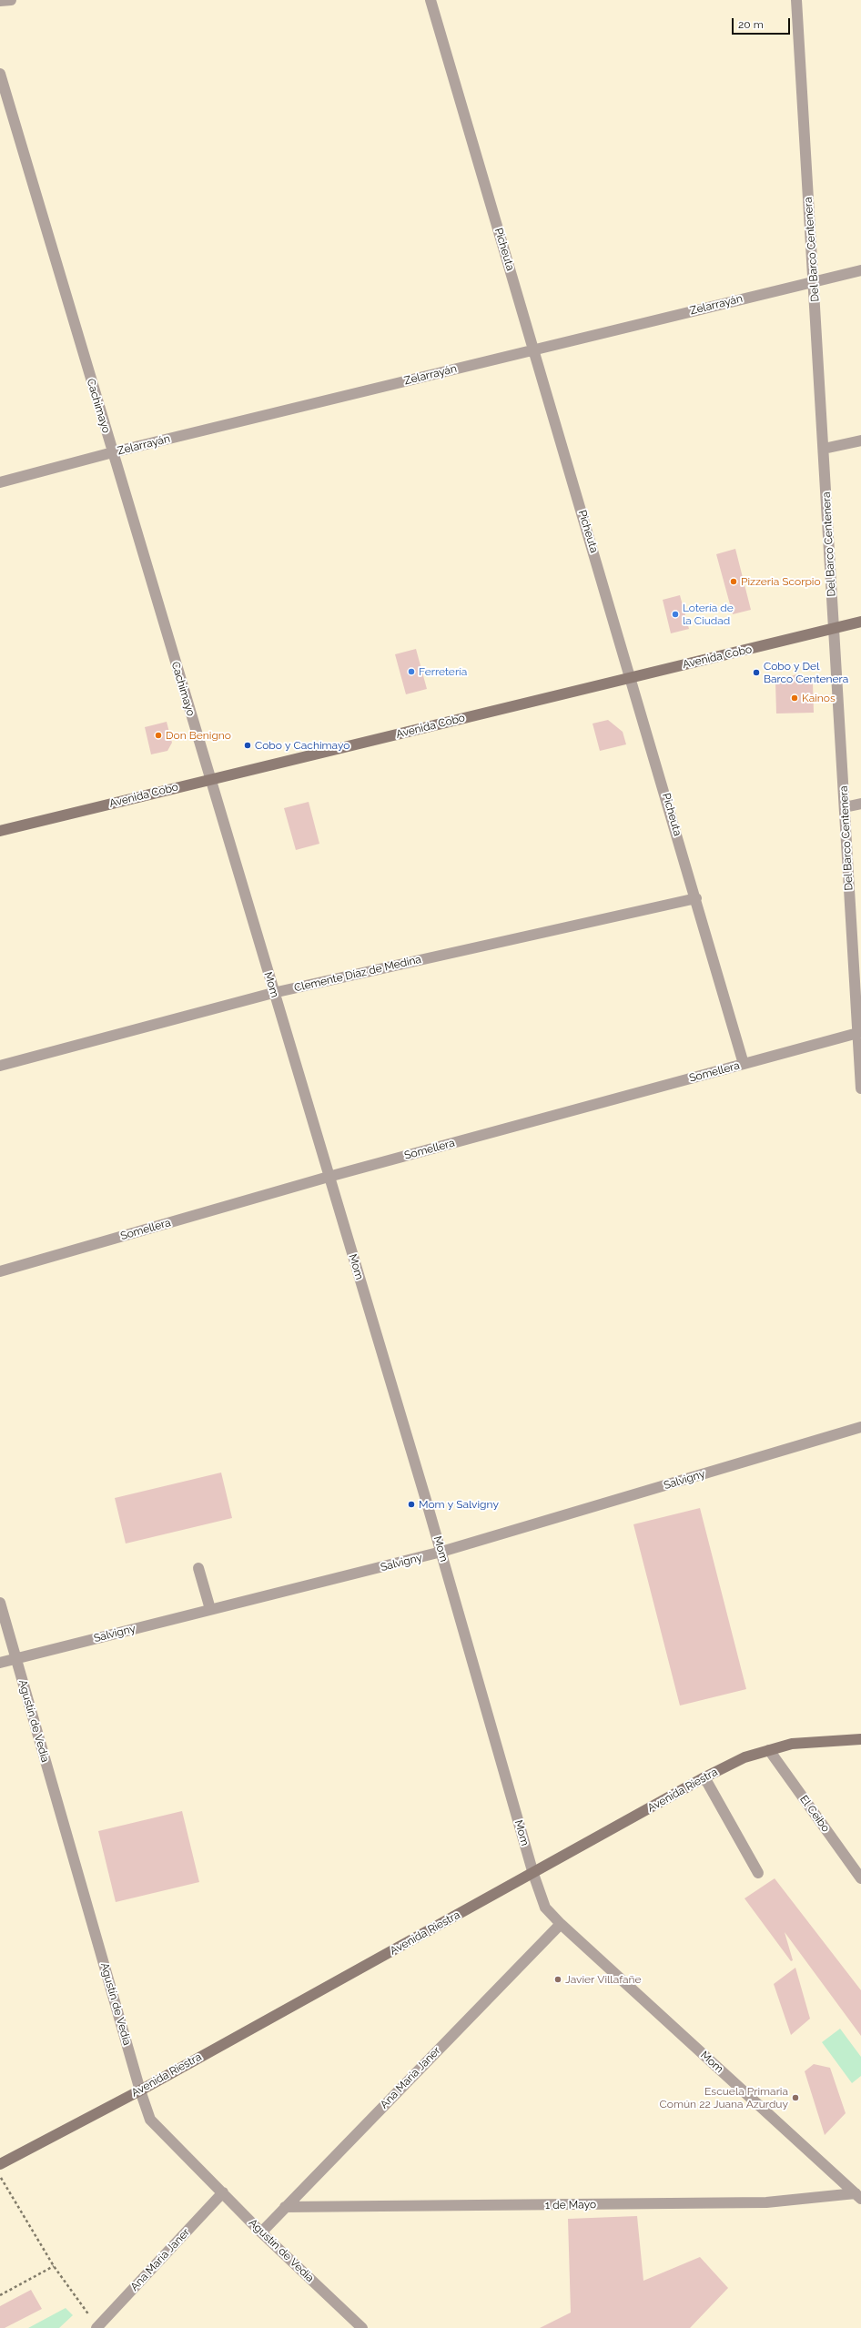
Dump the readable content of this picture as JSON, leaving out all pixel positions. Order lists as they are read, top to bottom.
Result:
{
  "streets": {
    "main road": ["Avenida Cobo", "Avenida Riestra"],
    "street": [
      "Picheuta",
      "Del Barco Centenera",
      "Zelarrayán",
      "Cachimayo",
      "Clemente Díaz de Medina",
      "Mom",
      "Somellera",
      "Salvigny",
      "Agustín de Vedia",
      "El Ceibo",
      "Ana María Janer",
      "1 de Mayo"
    ]
  },
  "crossings": [
    ["Picheuta", "Zelarrayán"],
    ["Picheuta", "Avenida Cobo"],
    ["Picheuta", "Clemente Díaz de Medina"],
    ["Picheuta", "Somellera"],
    ["Del Barco Centenera", "Zelarrayán"],
    ["Del Barco Centenera", "Avenida Cobo"],
    ["Del Barco Centenera", "Somellera"],
    ["Zelarrayán", "Cachimayo"],
    ["Cachimayo", "Avenida Cobo"],
    ["Cachimayo", "Mom"],
    ["Avenida Cobo", "Mom"],
    ["Clemente Díaz de Medina", "Mom"],
    ["Mom", "Somellera"],
    ["Mom", "Salvigny"],
    ["Mom", "Avenida Riestra"],
    ["Mom", "Ana María Janer"],
    ["Mom", "1 de Mayo"],
    ["Salvigny", "Agustín de Vedia"],
    ["Agustín de Vedia", "Avenida Riestra"],
    ["Agustín de Vedia", "Ana María Janer"],
    ["Avenida Riestra", "El Ceibo"],
    ["Ana María Janer", "1 de Mayo"]
  ],
  "places": [
    "Pizzeria Scorpio",
    "Lotería de la Ciudad",
    "Ferretería",
    "Cobo y Del Barco Centenera",
    "Kainos",
    "Don Benigno",
    "Cobo y Cachimayo",
    "Mom y Salvigny",
    "Javier Villafañe",
    "Escuela Primaria Común 22 Juana Azurduy"
  ],
  "scale_bar": "20 m"
}
